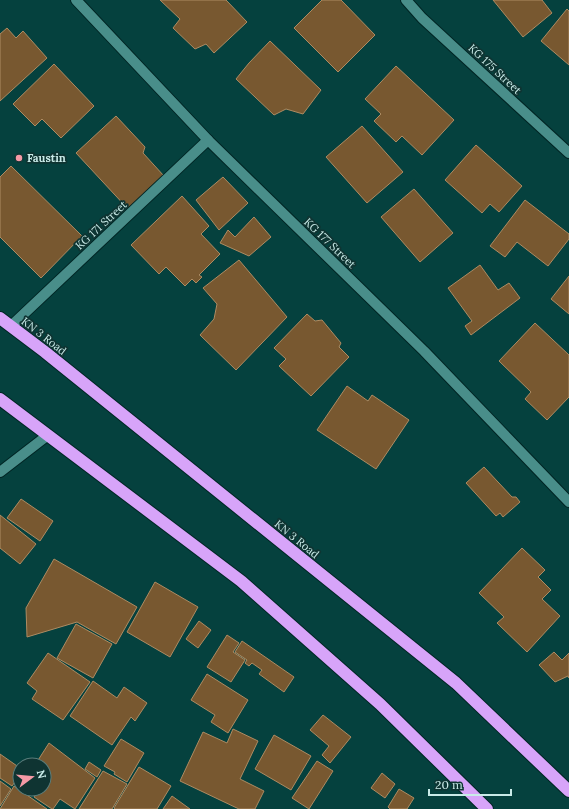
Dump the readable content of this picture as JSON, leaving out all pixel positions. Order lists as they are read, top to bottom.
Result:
{
  "streets": {
    "highway": ["KN 3 Road"],
    "street": ["KG 175 Street", "KG 171 Street", "KG 177 Street"]
  },
  "crossings": [
    ["KG 171 Street", "KG 177 Street"],
    ["KG 171 Street", "KN 3 Road"]
  ],
  "places": ["Faustin"],
  "scale_bar": "20 m",
  "north": "right"
}
